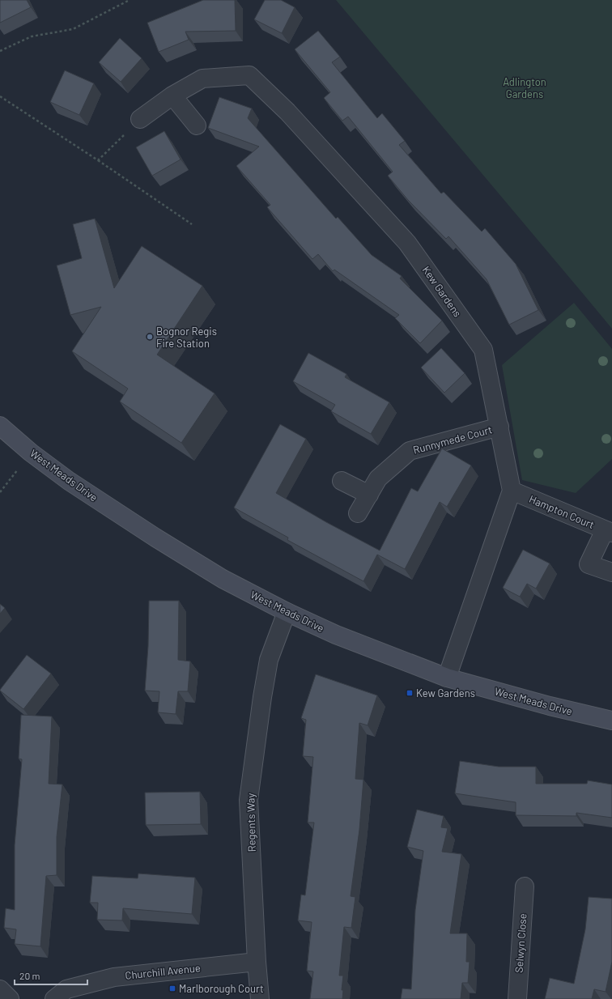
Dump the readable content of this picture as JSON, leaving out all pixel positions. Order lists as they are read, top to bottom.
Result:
{
  "streets": {
    "street": [
      "Kew Gardens",
      "Runnymede Court",
      "West Meads Drive",
      "Hampton Court",
      "Regents Way",
      "Selwyn Close",
      "Churchill Avenue"
    ]
  },
  "crossings": [
    ["Kew Gardens", "Runnymede Court"],
    ["Kew Gardens", "West Meads Drive"],
    ["Kew Gardens", "Hampton Court"],
    ["West Meads Drive", "Regents Way"],
    ["Regents Way", "Churchill Avenue"]
  ],
  "parks": ["Adlington Gardens"],
  "places": {
    "other": ["Bognor Regis Fire Station"],
    "transit": ["Kew Gardens", "Marlborough Court"]
  },
  "scale_bar": "20 m"
}
